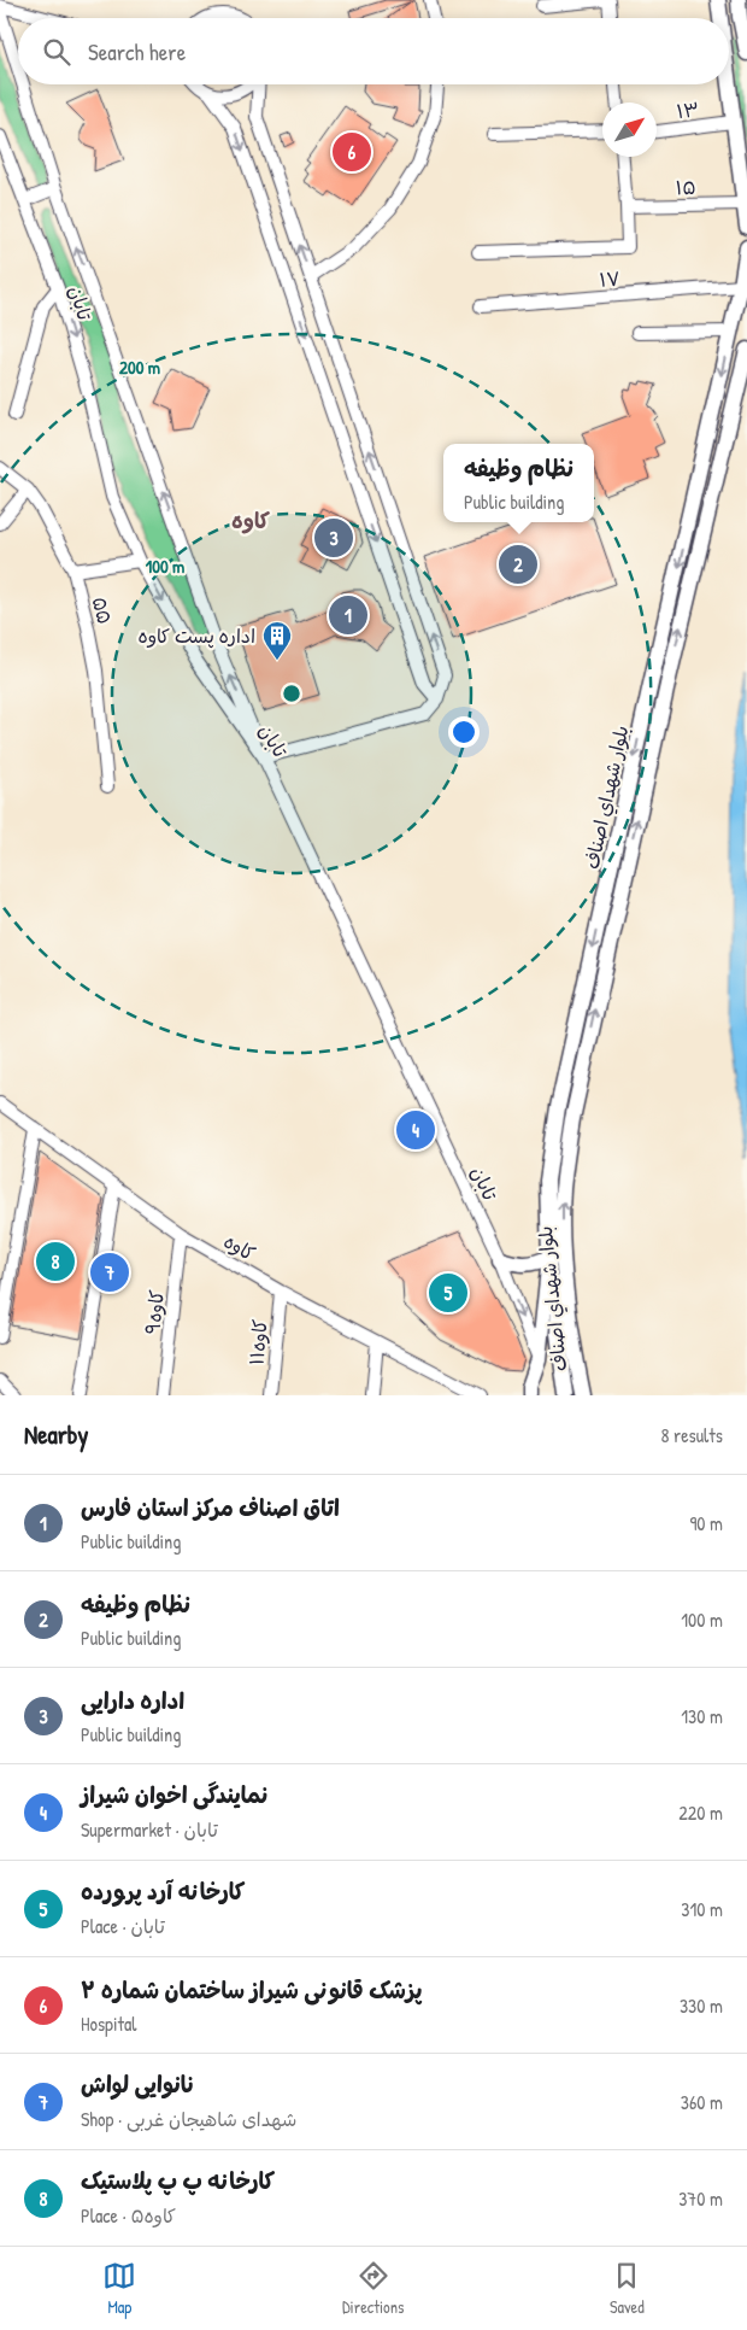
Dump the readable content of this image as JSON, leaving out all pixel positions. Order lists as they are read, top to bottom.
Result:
{
  "streets": {
    "main road": ["بلوار شهداي اصناف"],
    "street": [
      "۱۳",
      "۱۵",
      "۱۷",
      "تابان",
      "۵۵",
      "کاوه",
      "کاوه۹",
      "کاوه۱۱"
    ]
  },
  "crossings": [
    ["۱۷", "بلوار شهداي اصناف"],
    ["تابان", "بلوار شهداي اصناف"],
    ["کاوه", "کاوه۹"],
    ["کاوه", "کاوه۱۱"]
  ],
  "districts": ["کاوه"],
  "places": {
    "building": ["اداره پست کاوه"]
  },
  "north": "top right",
  "page": {
    "search": "Search here",
    "pins": [
      "6",
      "3",
      "2",
      "1",
      "4",
      "8",
      "7",
      "5"
    ],
    "popup": ["نظام وظیفه", "Public building"],
    "heading": ["Nearby", "8 results"],
    "list": [
      {
        "mark": "1",
        "name": "اتاق اصناف مرکز استان فارس",
        "note": "Public building",
        "value": "90 m"
      },
      {
        "mark": "2",
        "name": "نظام وظیفه",
        "note": "Public building",
        "value": "100 m"
      },
      {
        "mark": "3",
        "name": "اداره دارایی",
        "note": "Public building",
        "value": "130 m"
      },
      {
        "mark": "4",
        "name": "نمایندگی اخوان شیراز",
        "note": "Supermarket · تابان",
        "value": "220 m"
      },
      {
        "mark": "5",
        "name": "کارخانه آرد پرورده",
        "note": "Place · تابان",
        "value": "310 m"
      },
      {
        "mark": "6",
        "name": "پزشک قانونی شیراز ساختمان شماره ٣",
        "note": "Hospital",
        "value": "330 m"
      },
      {
        "mark": "7",
        "name": "نانوایی لواش",
        "note": "Shop · شهدای شاهیجان غربی",
        "value": "360 m"
      },
      {
        "mark": "8",
        "name": "کارخانه پ پ پلاستیک",
        "note": "Place · کاوه۵",
        "value": "370 m"
      }
    ],
    "nav": ["Map", "Directions", "Saved"]
  },
  "rings": ["200 m", "100 m"]
}
